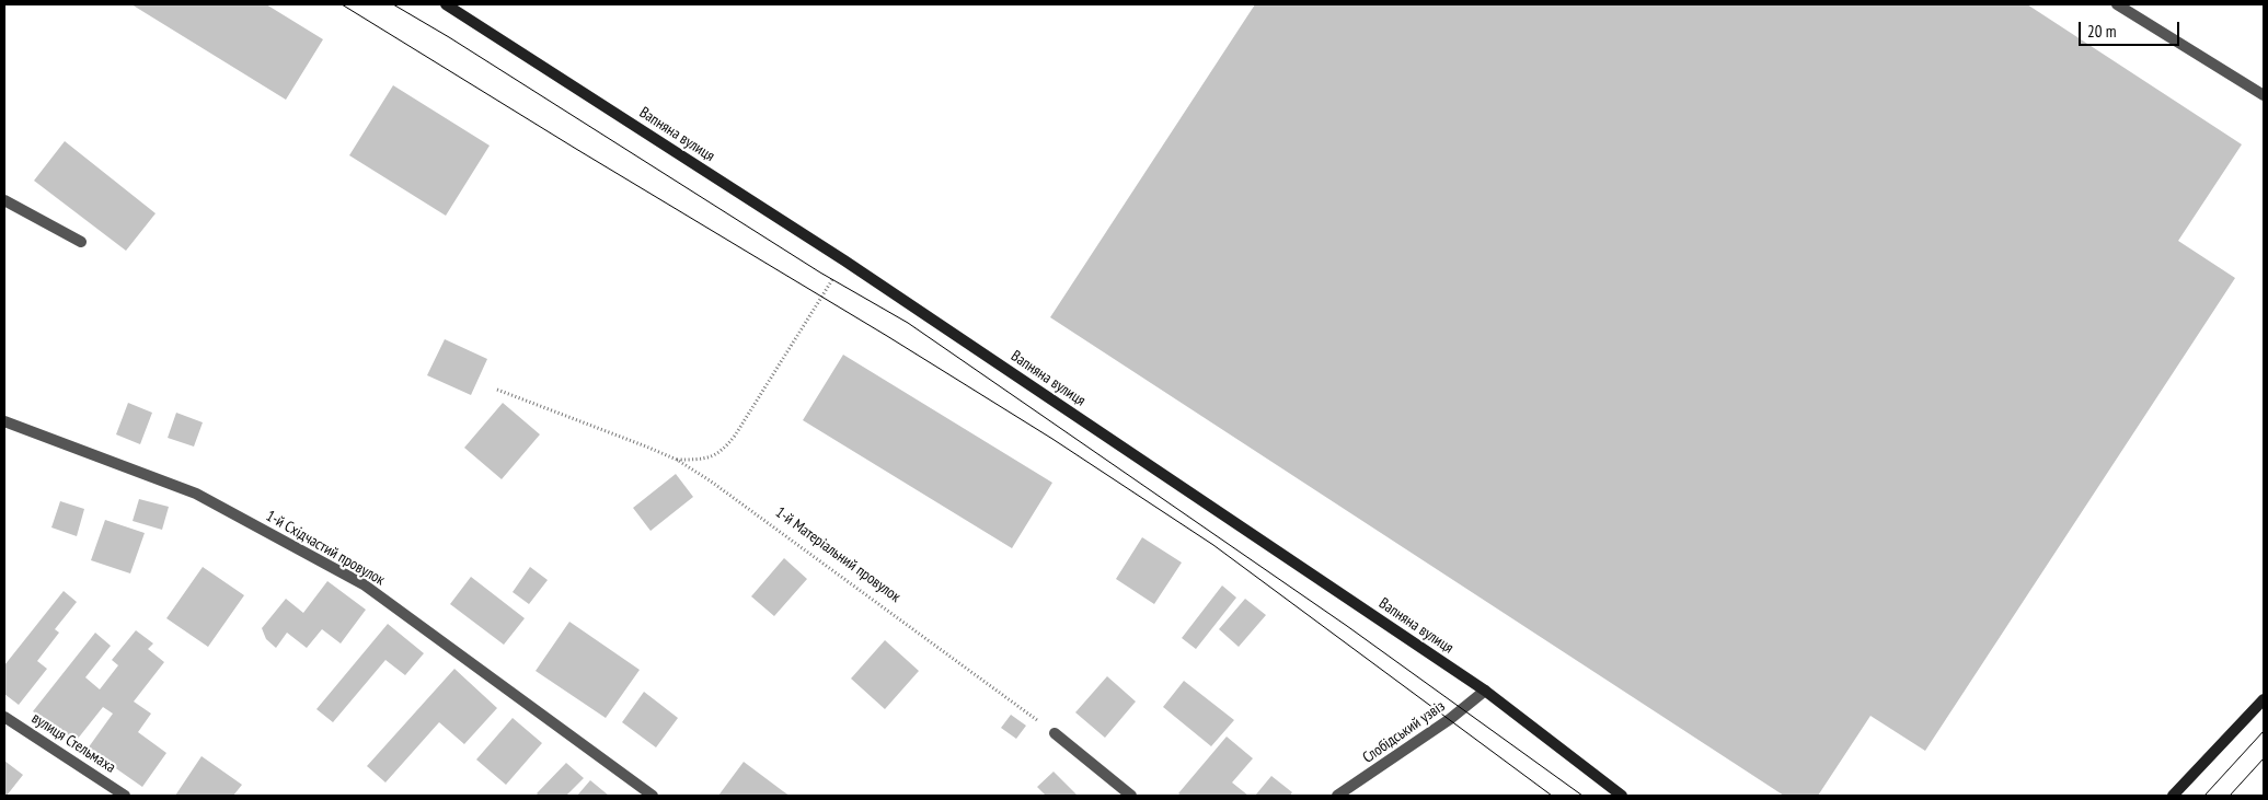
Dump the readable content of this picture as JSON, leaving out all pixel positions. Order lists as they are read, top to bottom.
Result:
{
  "streets": {
    "street": [
      "Вапняна вулиця",
      "1-й Східчастий провулок",
      "Слобідський узвіз",
      "вулиця Стельмаха"
    ],
    "path": ["1-й Матеріальний провулок"]
  },
  "crossings": [
    ["Вапняна вулиця", "Слобідський узвіз"]
  ],
  "scale_bar": "20 m"
}
